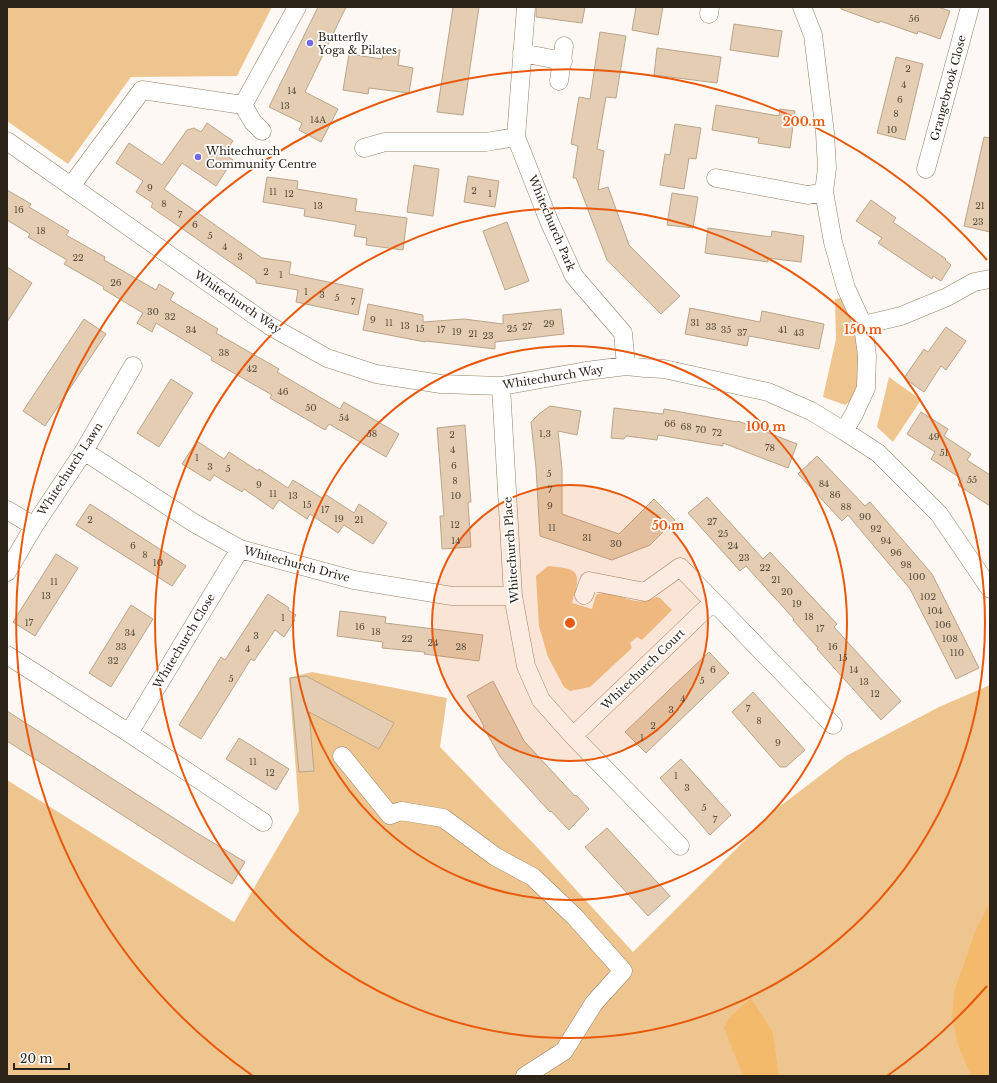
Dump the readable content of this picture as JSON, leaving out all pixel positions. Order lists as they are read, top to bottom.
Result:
{
  "streets": {
    "street": [
      "Grangebrook Close",
      "Whitechurch Park",
      "Whitechurch Way",
      "Whitechurch Lawn",
      "Whitechurch Place",
      "Whitechurch Drive",
      "Whitechurch Close",
      "Whitechurch Court"
    ]
  },
  "crossings": [
    ["Whitechurch Park", "Whitechurch Way"],
    ["Whitechurch Way", "Whitechurch Place"],
    ["Whitechurch Lawn", "Whitechurch Drive"],
    ["Whitechurch Place", "Whitechurch Drive"],
    ["Whitechurch Place", "Whitechurch Court"],
    ["Whitechurch Drive", "Whitechurch Close"]
  ],
  "places": ["Butterfly Yoga & Pilates", "Whitechurch Community Centre"],
  "house_numbers": [
    "56",
    "2",
    "4",
    "14",
    "6",
    "13",
    "8",
    "14A",
    "10",
    "9",
    "2",
    "11",
    "12",
    "1",
    "8",
    "13",
    "21",
    "16",
    "7",
    "23",
    "6",
    "18",
    "5",
    "4",
    "3",
    "22",
    "2",
    "1",
    "26",
    "1",
    "3",
    "5",
    "7",
    "30",
    "32",
    "9",
    "11",
    "31",
    "29",
    "13",
    "27",
    "33",
    "15",
    "25",
    "34",
    "17",
    "35",
    "41",
    "19",
    "37",
    "43",
    "21",
    "23",
    "38",
    "42",
    "46",
    "50",
    "54",
    "66",
    "68",
    "70",
    "72",
    "58",
    "1,3",
    "2",
    "49",
    "78",
    "4",
    "51",
    "1",
    "6",
    "3",
    "5",
    "5",
    "55",
    "8",
    "84",
    "9",
    "7",
    "11",
    "86",
    "13",
    "10",
    "15",
    "9",
    "88",
    "17",
    "90",
    "19",
    "2",
    "21",
    "27",
    "12",
    "11",
    "92",
    "25",
    "31",
    "14",
    "94",
    "30",
    "6",
    "24",
    "96",
    "8",
    "23",
    "10",
    "98",
    "22",
    "100",
    "21",
    "11",
    "20",
    "13",
    "102",
    "19",
    "104",
    "18",
    "1",
    "17",
    "106",
    "16",
    "17",
    "18",
    "34",
    "3",
    "22",
    "108",
    "24",
    "33",
    "28",
    "16",
    "4",
    "110",
    "15",
    "32",
    "6",
    "14",
    "5",
    "5",
    "13",
    "12",
    "4",
    "7",
    "3",
    "8",
    "2",
    "1",
    "9",
    "11",
    "12",
    "1",
    "3",
    "5",
    "7"
  ],
  "scale_bar": "20 m",
  "rings": [
    "200 m",
    "150 m",
    "100 m",
    "50 m"
  ]
}
